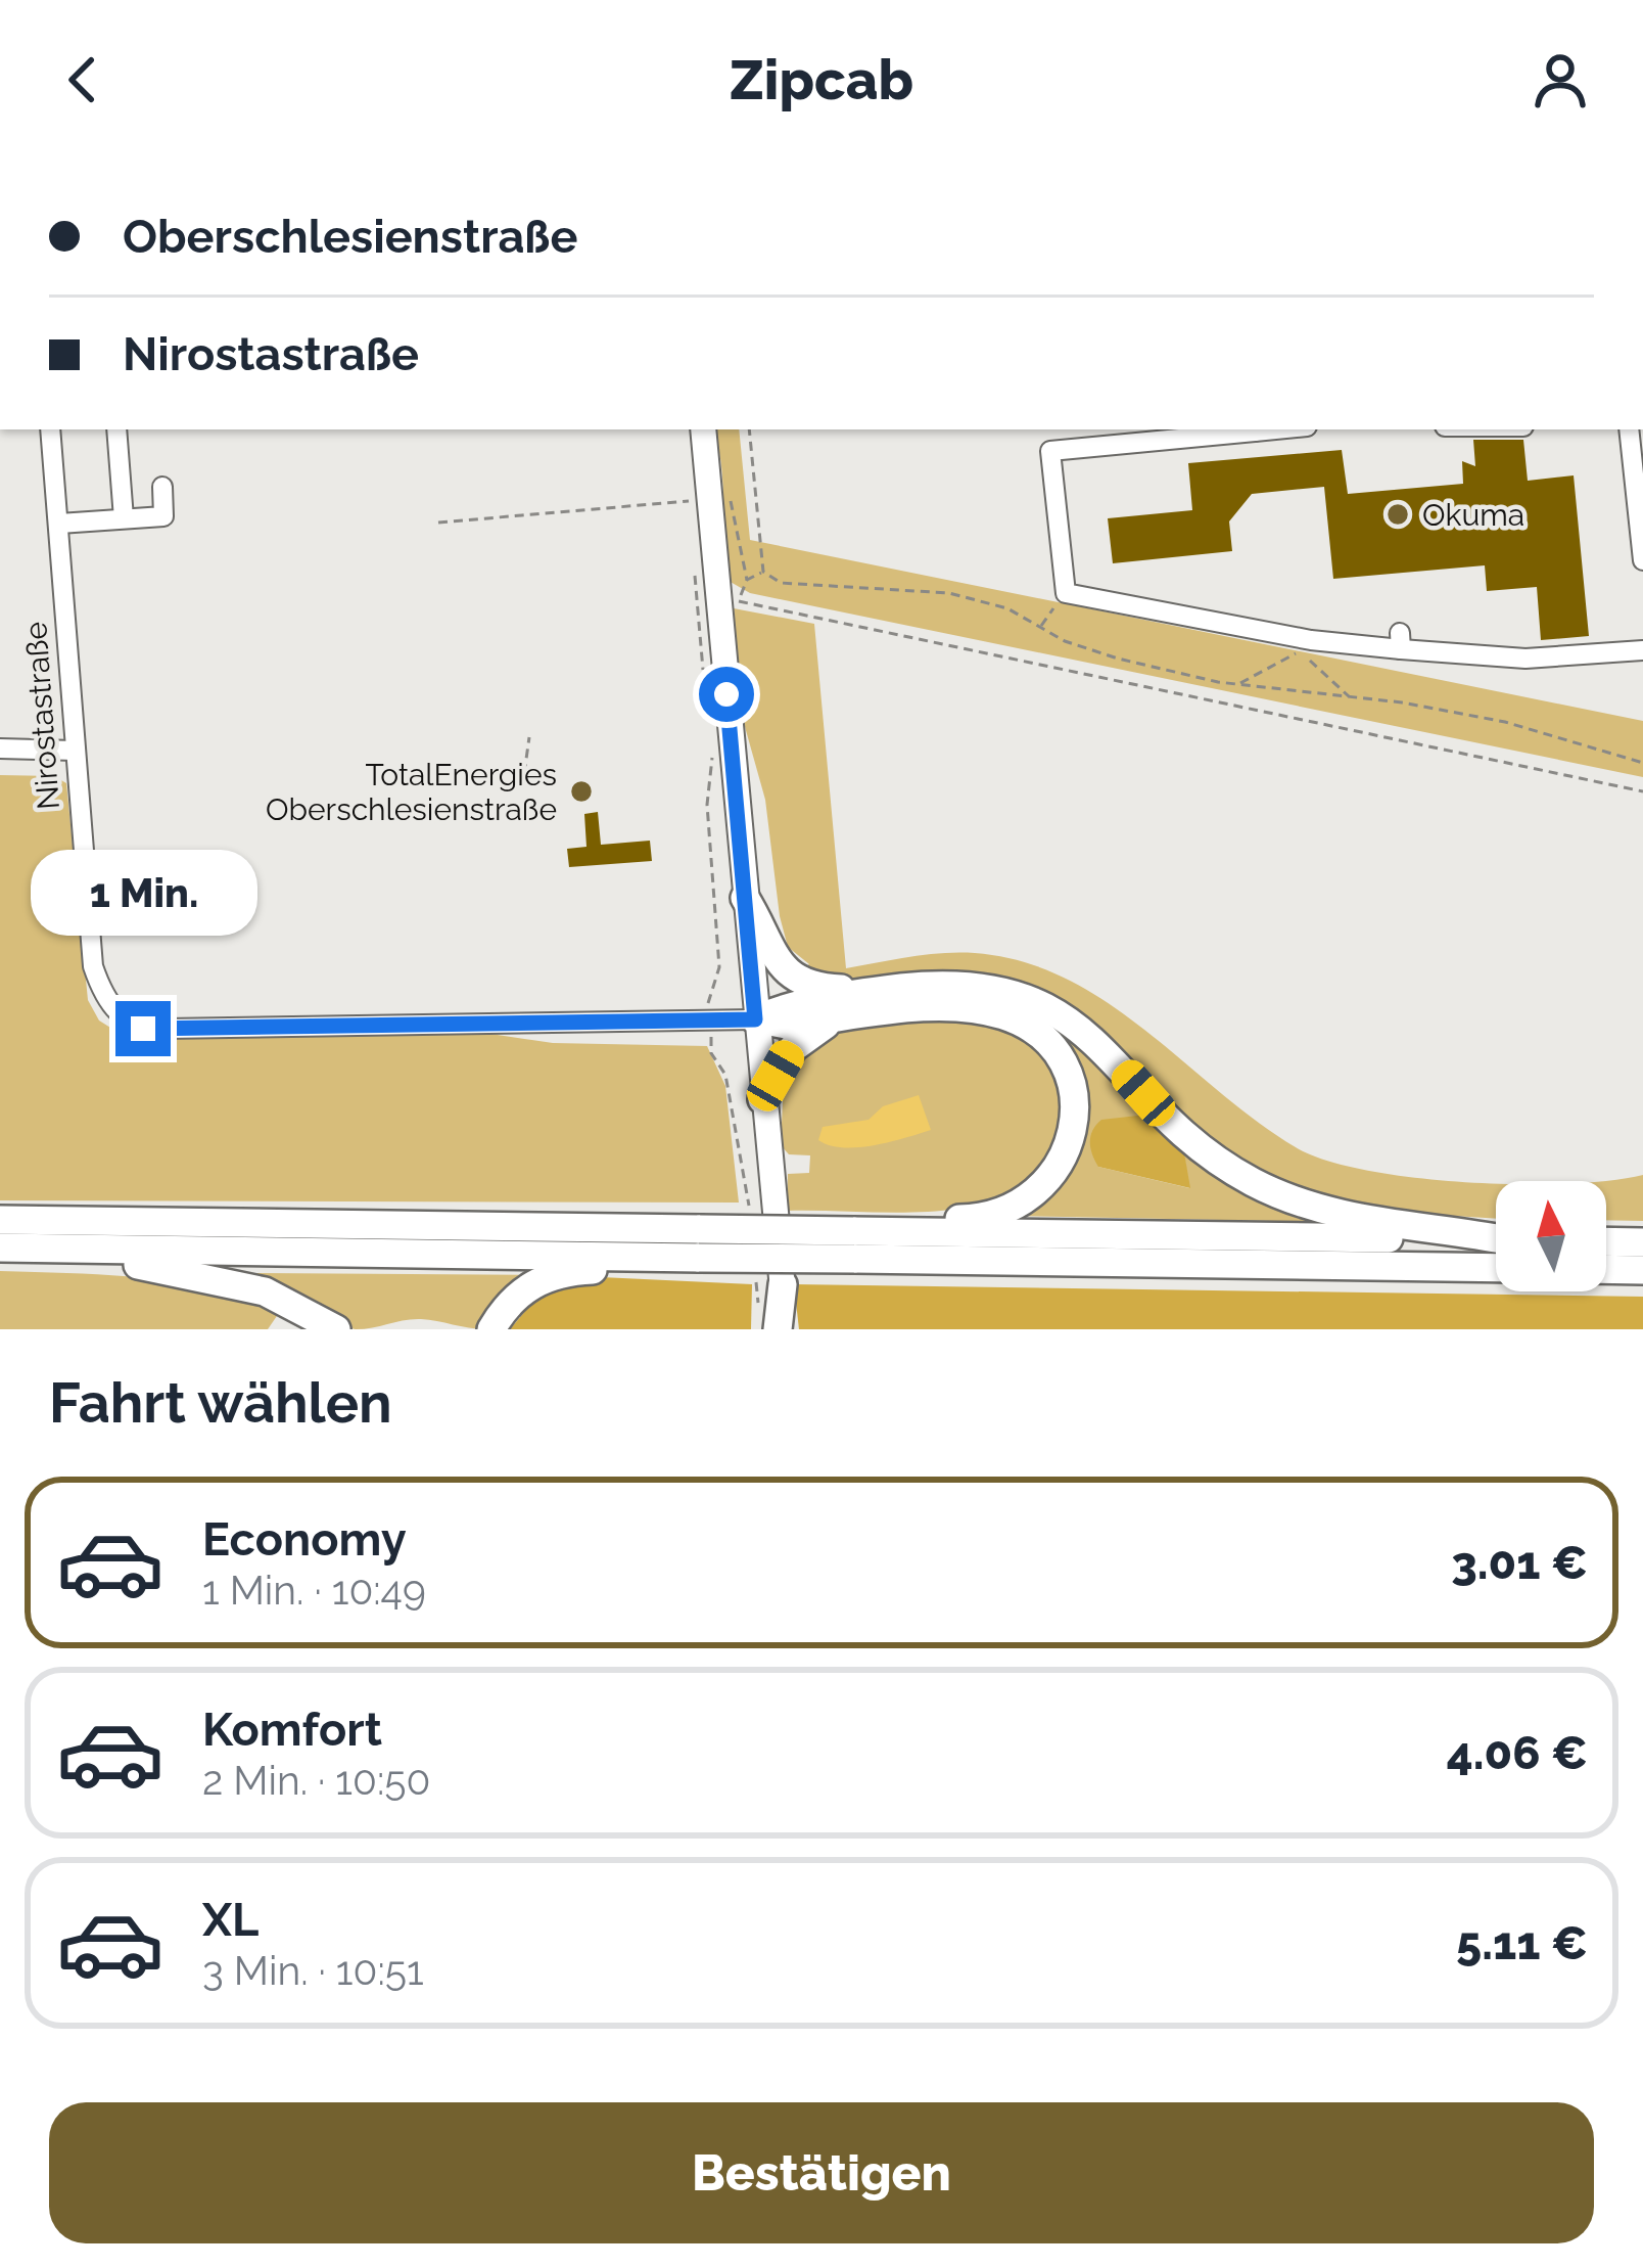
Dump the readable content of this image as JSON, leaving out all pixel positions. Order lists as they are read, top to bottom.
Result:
{
  "streets": {
    "street": ["Nirostastraße"]
  },
  "places": ["Okuma", "TotalEnergies Oberschlesienstraße"],
  "north": "top",
  "page": {
    "header": "Zipcab",
    "banner": ["Oberschlesienstraße", "Nirostastraße"],
    "bubble": "1 Min.",
    "heading": "Fahrt wählen",
    "list": [
      {
        "name": "Economy",
        "note": "1 Min. · 10:49",
        "value": "3.01 €"
      },
      {
        "name": "Komfort",
        "note": "2 Min. · 10:50",
        "value": "4.06 €"
      },
      {
        "name": "XL",
        "note": "3 Min. · 10:51",
        "value": "5.11 €"
      }
    ],
    "buttons": "Bestätigen"
  }
}
